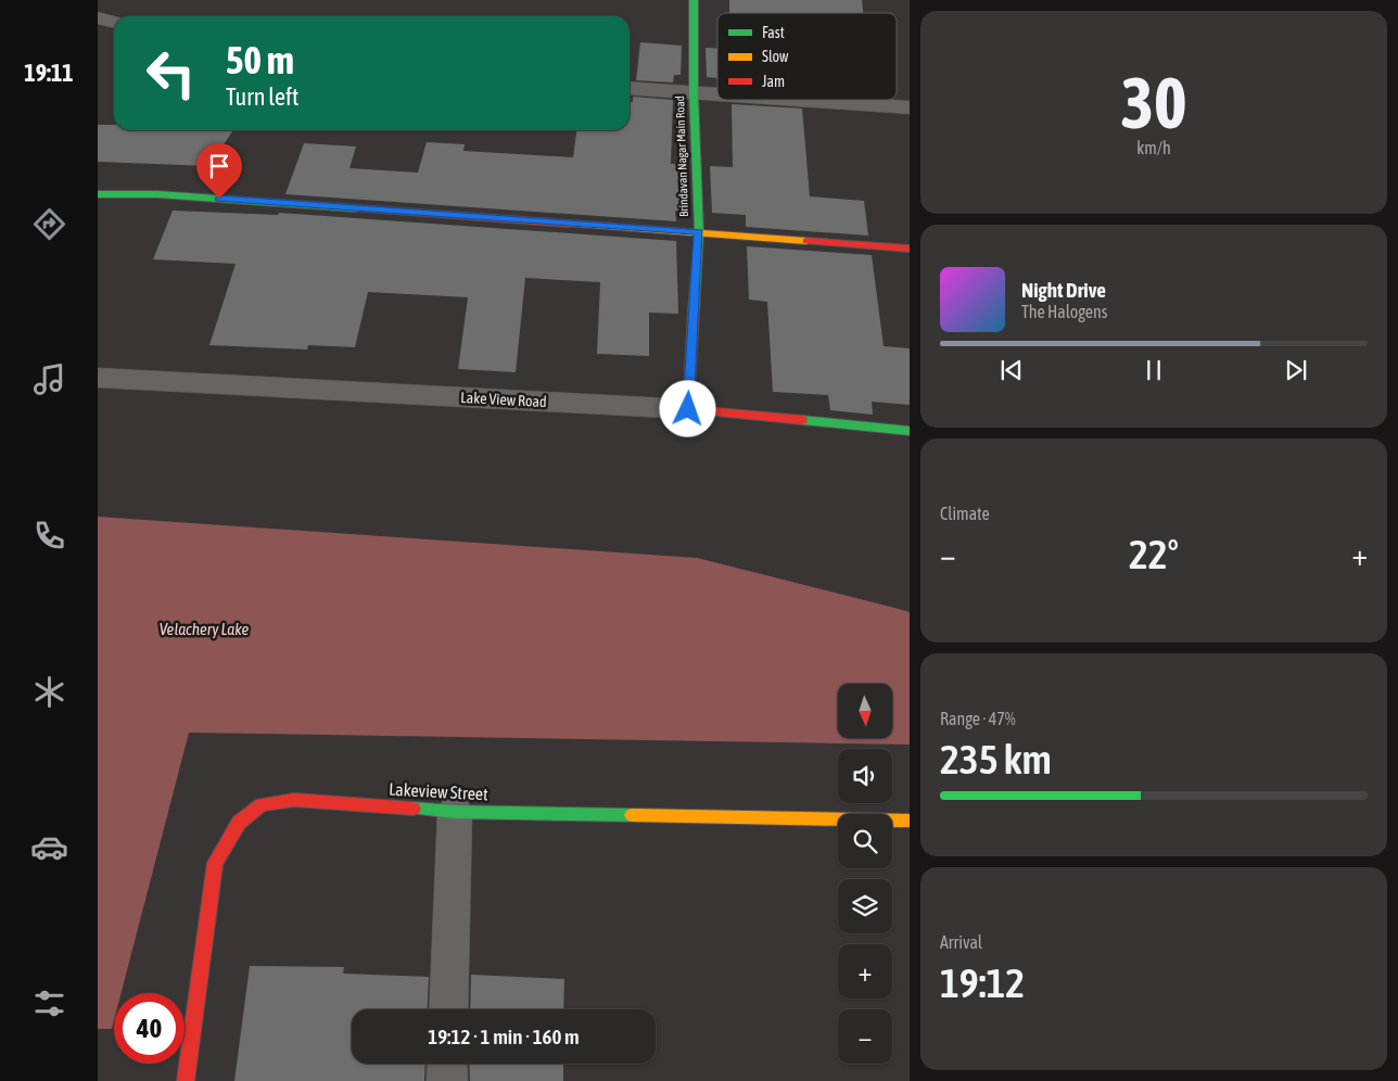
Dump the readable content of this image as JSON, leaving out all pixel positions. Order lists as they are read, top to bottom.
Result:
{
  "streets": {
    "street": ["Brindavan Nagar Main Road", "Lake View Road", "Lakeview Street"]
  },
  "crossings": [
    ["Brindavan Nagar Main Road", "Lake View Road"]
  ],
  "water": ["Velachery Lake"],
  "legend": ["Fast", "Slow", "Jam"],
  "north": "bottom",
  "page": {
    "tabs": "19:11",
    "tile": [
      ["30", "km/h"],
      "Climate",
      ["Range · 47%", "235 km"],
      ["Arrival", "19:12"]
    ],
    "turn": ["50 m", "Turn left"],
    "song": ["Night Drive", "The Halogens"],
    "heat": ["−", "22°", "+"],
    "map_buttons": ["+", "−"],
    "limit": "40",
    "trip": "19:12 · 1 min · 160 m"
  }
}
